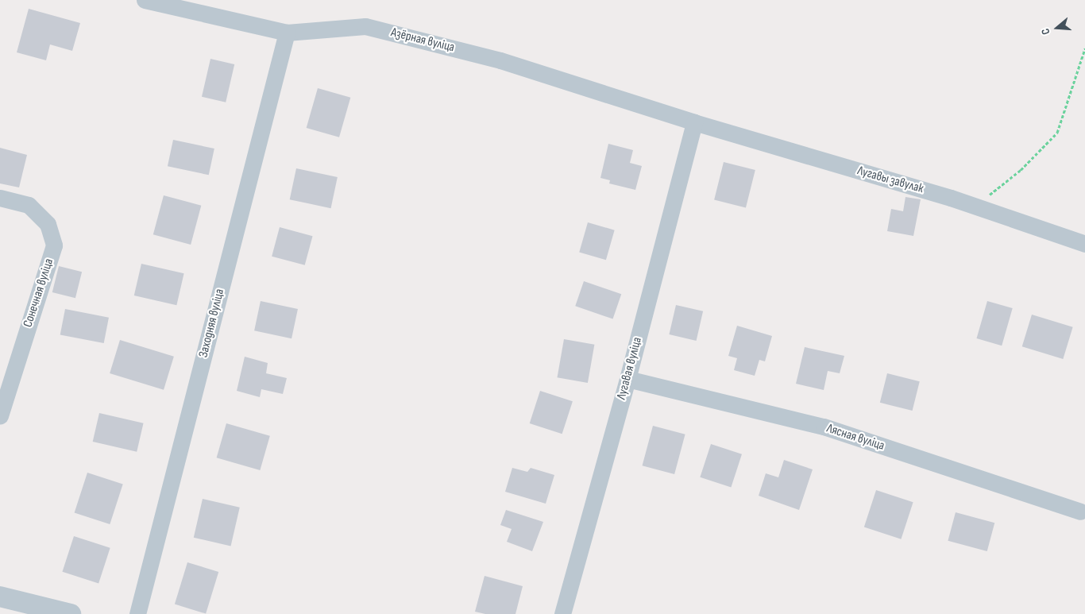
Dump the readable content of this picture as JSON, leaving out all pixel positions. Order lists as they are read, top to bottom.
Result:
{
  "streets": {
    "street": [
      "Азёрная вуліца",
      "Лугавы завулак",
      "Сонечная вуліца",
      "Заходняя вуліца",
      "Лугавая вуліца",
      "Лясная вуліца"
    ]
  },
  "crossings": [
    ["Азёрная вуліца", "Лугавы завулак"],
    ["Азёрная вуліца", "Заходняя вуліца"],
    ["Азёрная вуліца", "Лугавая вуліца"],
    ["Лугавы завулак", "Лугавая вуліца"],
    ["Лугавая вуліца", "Лясная вуліца"]
  ],
  "north": "left"
}
